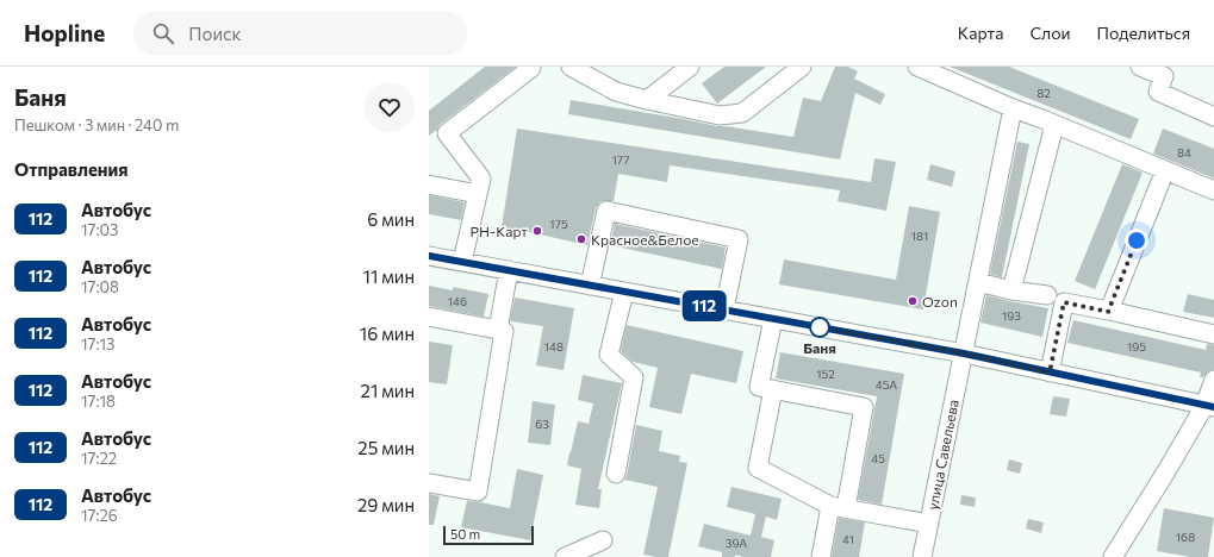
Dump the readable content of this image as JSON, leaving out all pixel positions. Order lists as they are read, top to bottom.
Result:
{
  "streets": {
    "street": ["улица Савельева"]
  },
  "places": [
    "РН-Карт",
    "Красное&Белое",
    "Ozon",
    "Баня"
  ],
  "lines": ["bus line 112"],
  "house_numbers": [
    "82",
    "84",
    "177",
    "175",
    "181",
    "146",
    "193",
    "148",
    "195",
    "152",
    "45А",
    "63",
    "45",
    "168",
    "41",
    "39А"
  ],
  "scale_bar": "50 m",
  "page": {
    "header": "Hopline",
    "search": "Поиск",
    "nav": ["Карта", "Слои", "Поделиться"],
    "heading": [
      ["Баня", "Пешком · 3 мин · 240 m"],
      "Отправления"
    ],
    "on_map": "112",
    "list": [
      {
        "mark": "112",
        "name": "Автобус",
        "note": "17:03",
        "value": "6 мин"
      },
      {
        "mark": "112",
        "name": "Автобус",
        "note": "17:08",
        "value": "11 мин"
      },
      {
        "mark": "112",
        "name": "Автобус",
        "note": "17:13",
        "value": "16 мин"
      },
      {
        "mark": "112",
        "name": "Автобус",
        "note": "17:18",
        "value": "21 мин"
      },
      {
        "mark": "112",
        "name": "Автобус",
        "note": "17:22",
        "value": "25 мин"
      },
      {
        "mark": "112",
        "name": "Автобус",
        "note": "17:26",
        "value": "29 мин"
      }
    ],
    "scale": "50 m"
  }
}
